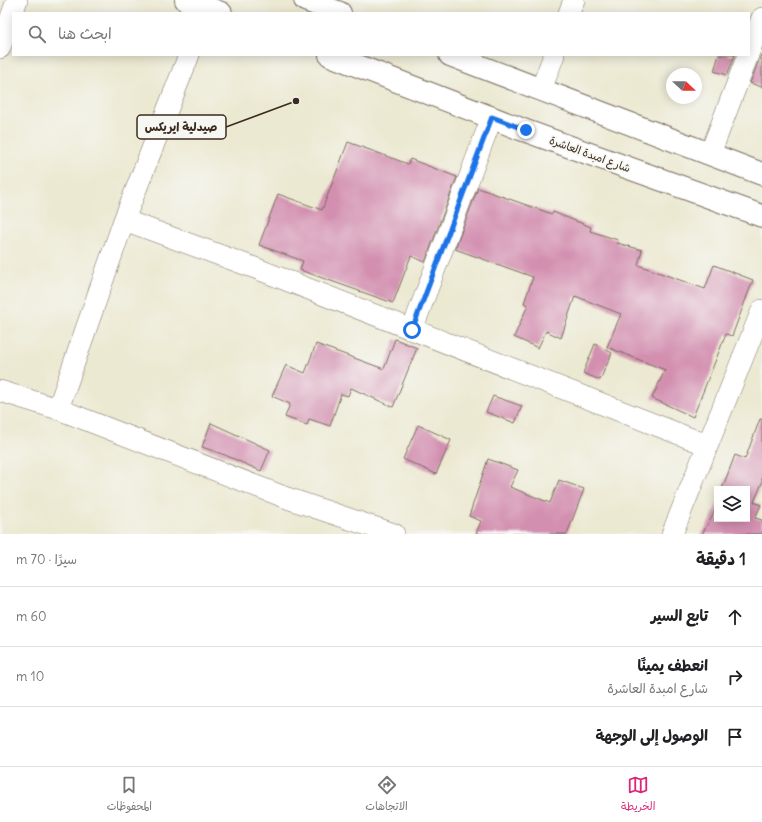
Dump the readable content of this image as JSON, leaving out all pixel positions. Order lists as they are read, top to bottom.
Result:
{
  "streets": {
    "main road": ["شارع امبدة العاشرة"]
  },
  "places": ["صيدلية ايريكس"],
  "north": "right",
  "page": {
    "search": "ابحث هنا",
    "heading": ["1 دقيقة", "سيرًا · 70 m"],
    "list": [
      ["تابع السير", "60 m"],
      ["انعطف يمينًا", "شارع امبدة العاشرة", "10 m"],
      "الوصول إلى الوجهة"
    ],
    "nav": ["الخريطة", "الاتجاهات", "المحفوظات"]
  }
}
